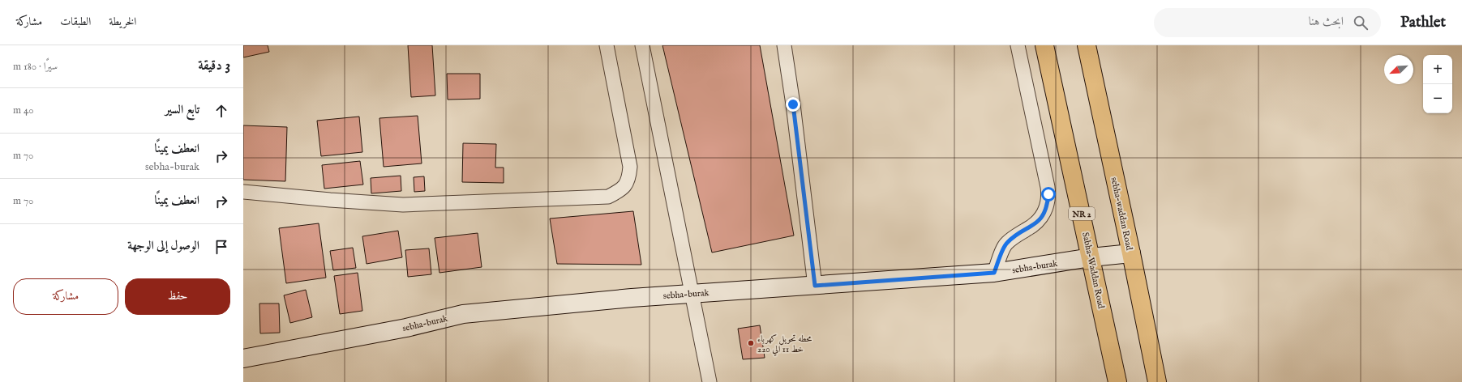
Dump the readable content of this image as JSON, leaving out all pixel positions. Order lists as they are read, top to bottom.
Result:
{
  "streets": {
    "highway": ["NR 2", "sebha-waddan Road", "Sabha-Waddan Road"],
    "main road": ["sebha-burak"]
  },
  "crossings": [
    ["sebha-waddan Road", "sebha-burak"],
    ["sebha-burak", "Sabha-Waddan Road"]
  ],
  "places": ["محطه تحويل كهرباء خط 11 الي 220"],
  "north": "bottom left",
  "page": {
    "header": "Pathlet",
    "search": "ابحث هنا",
    "nav": ["الخريطة", "الطبقات", "مشاركة"],
    "heading": ["3 دقيقة", "سيرًا · 180 m"],
    "map_buttons": ["+", "−"],
    "list": [
      ["تابع السير", "40 m"],
      ["انعطف يمينًا", "sebha-burak", "70 m"],
      ["انعطف يمينًا", "70 m"],
      "الوصول إلى الوجهة"
    ],
    "buttons": ["حفظ", "مشاركة"]
  }
}
